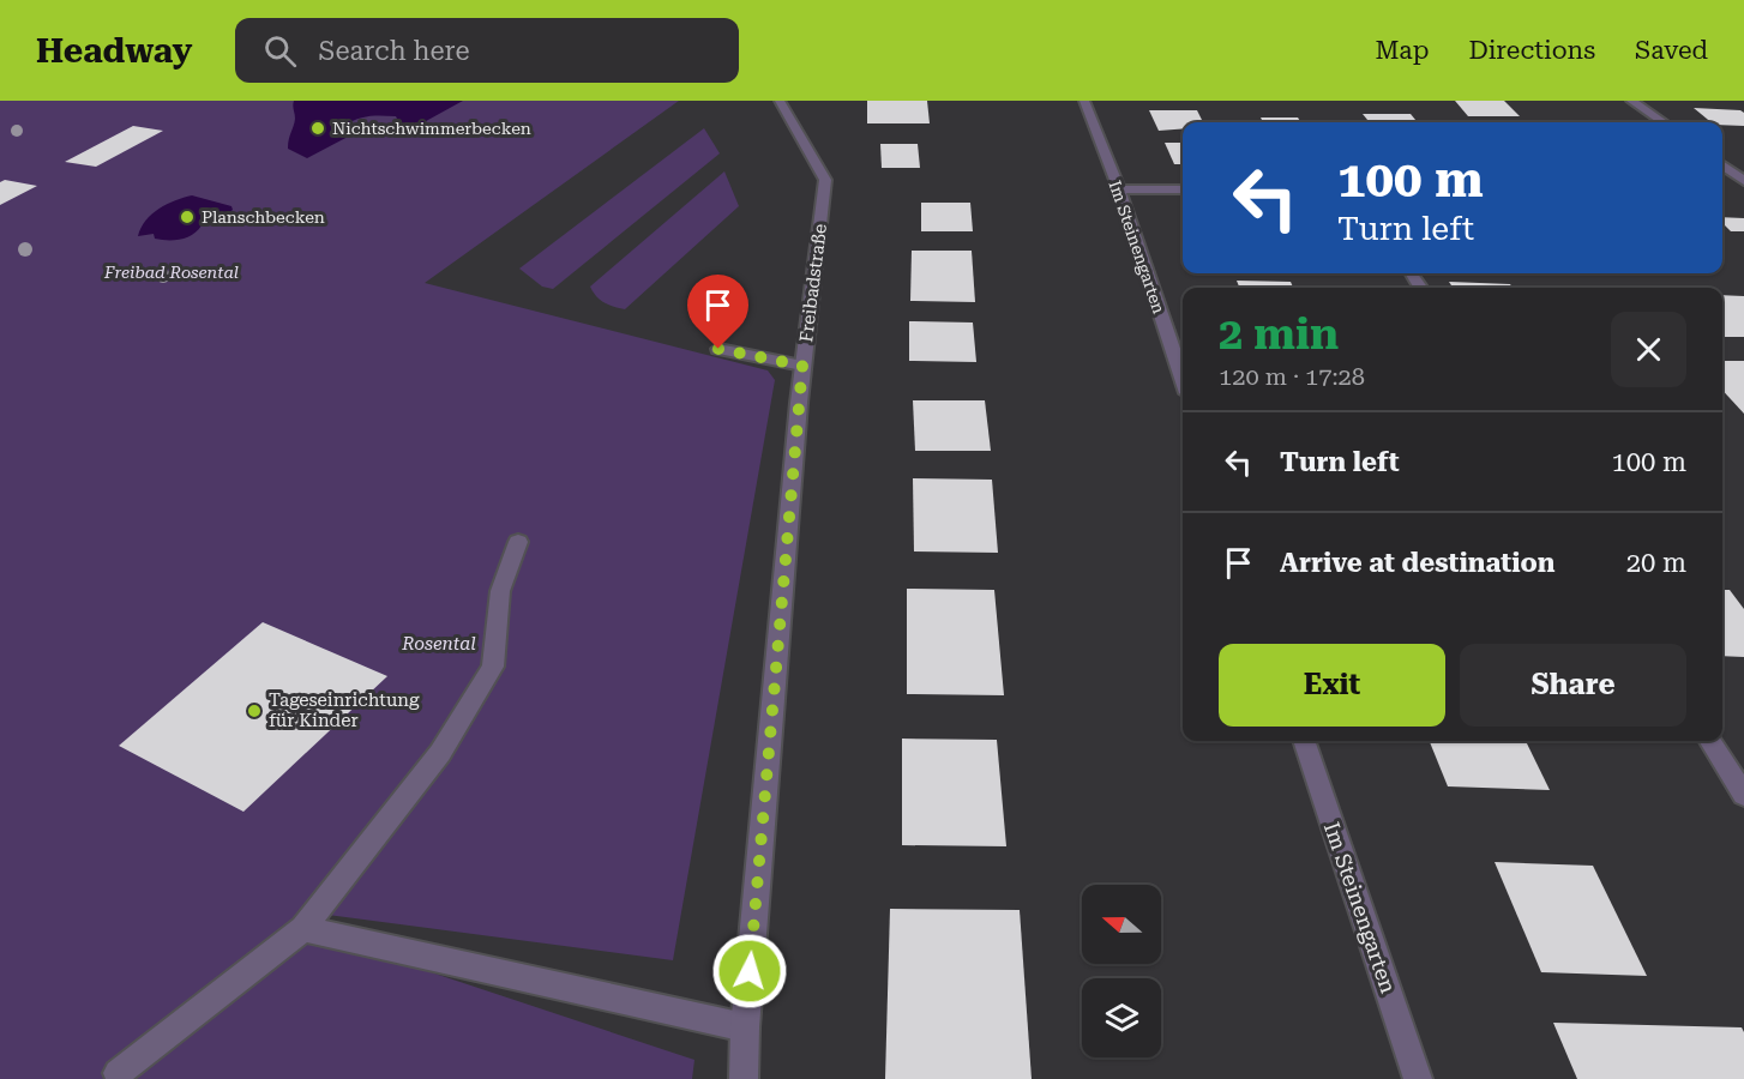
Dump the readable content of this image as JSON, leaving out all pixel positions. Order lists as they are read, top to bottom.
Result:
{
  "streets": {
    "street": ["Im Steinengarten", "Freibadstraße"]
  },
  "parks": ["Freibad Rosental", "Rosental"],
  "places": ["Nichtschwimmerbecken", "Planschbecken", "Tageseinrichtung für Kinder"],
  "north": "left",
  "page": {
    "header": "Headway",
    "search": "Search here",
    "nav": ["Map", "Directions", "Saved"],
    "turn": ["100 m", "Turn left"],
    "heading": ["2 min", "120 m · 17:28"],
    "list": [
      {
        "name": "Turn left",
        "value": "100 m"
      },
      {
        "name": "Arrive at destination",
        "value": "20 m"
      }
    ],
    "buttons": ["Exit", "Share"]
  }
}
